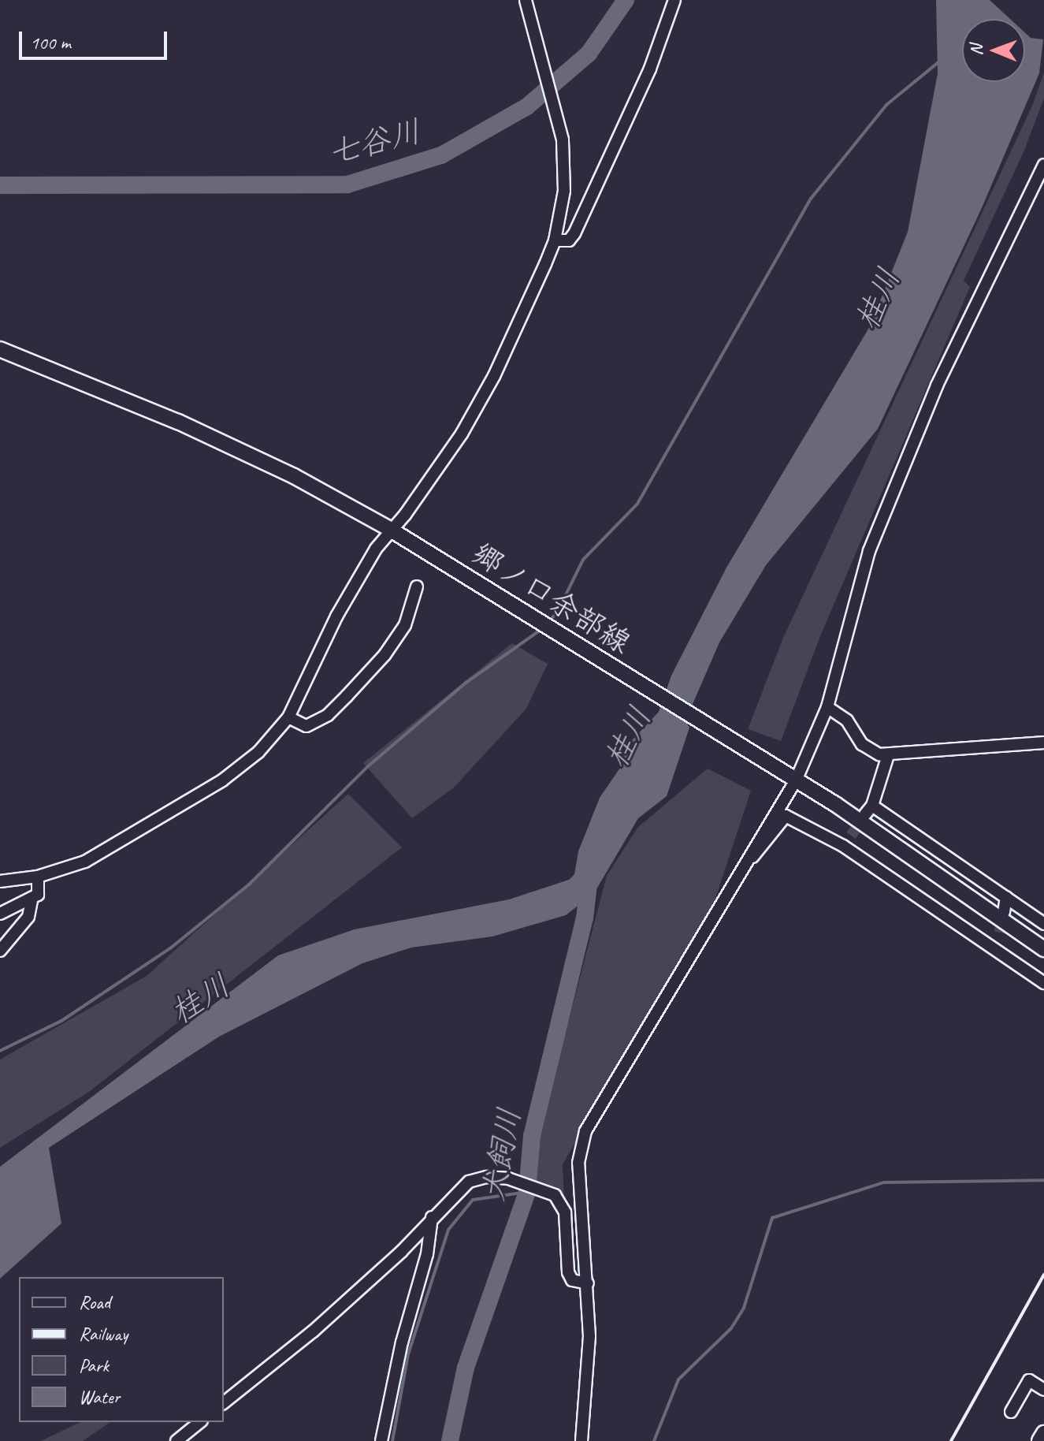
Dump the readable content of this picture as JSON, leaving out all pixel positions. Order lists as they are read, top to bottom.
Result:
{
  "streets": {
    "main road": ["郷ノ口余部線"]
  },
  "water": ["七谷川", "桂川", "犬飼川"],
  "legend": [
    "Road",
    "Railway",
    "Park",
    "Water"
  ],
  "scale_bar": "100 m",
  "north": "left"
}
